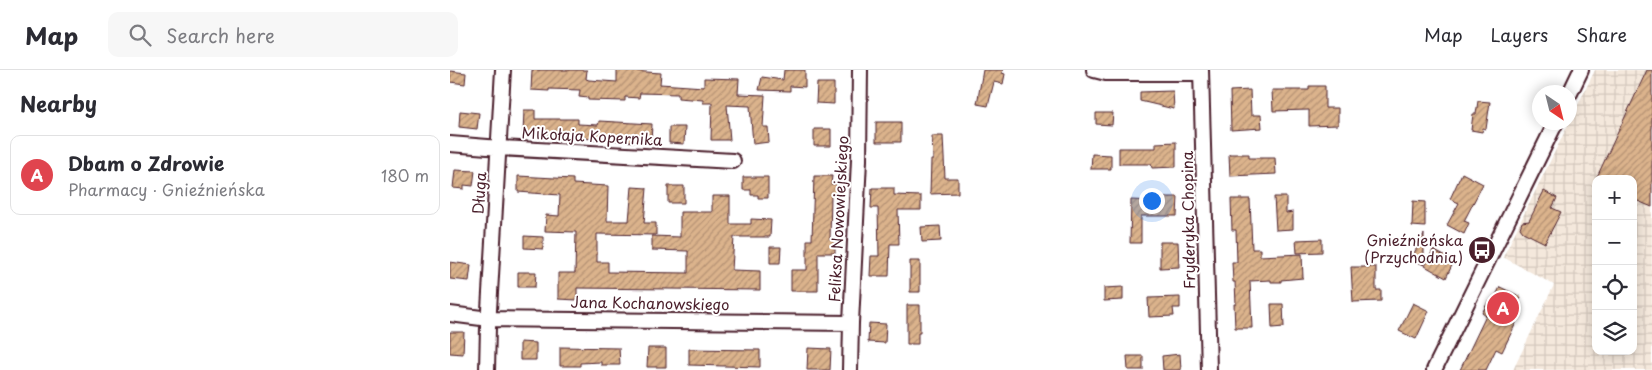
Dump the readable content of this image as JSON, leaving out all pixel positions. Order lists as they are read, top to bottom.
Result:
{
  "streets": {
    "street": [
      "Mikołaja Kopernika",
      "Długa",
      "Feliksa Nowowiejskiego",
      "Fryderyka Chopina",
      "Jana Kochanowskiego"
    ]
  },
  "crossings": [
    ["Mikołaja Kopernika", "Długa"],
    ["Długa", "Jana Kochanowskiego"],
    ["Feliksa Nowowiejskiego", "Jana Kochanowskiego"]
  ],
  "places": {
    "bus stop": ["Gnieźnieńska (Przychodnia)"]
  },
  "north": "bottom right",
  "page": {
    "header": "Map",
    "search": "Search here",
    "nav": ["Map", "Layers", "Share"],
    "heading": "Nearby",
    "list": [
      {
        "mark": "A",
        "name": "Dbam o Zdrowie",
        "note": "Pharmacy · Gnieźnieńska",
        "value": "180 m"
      }
    ],
    "map_buttons": ["+", "−"],
    "pins": "A"
  }
}
